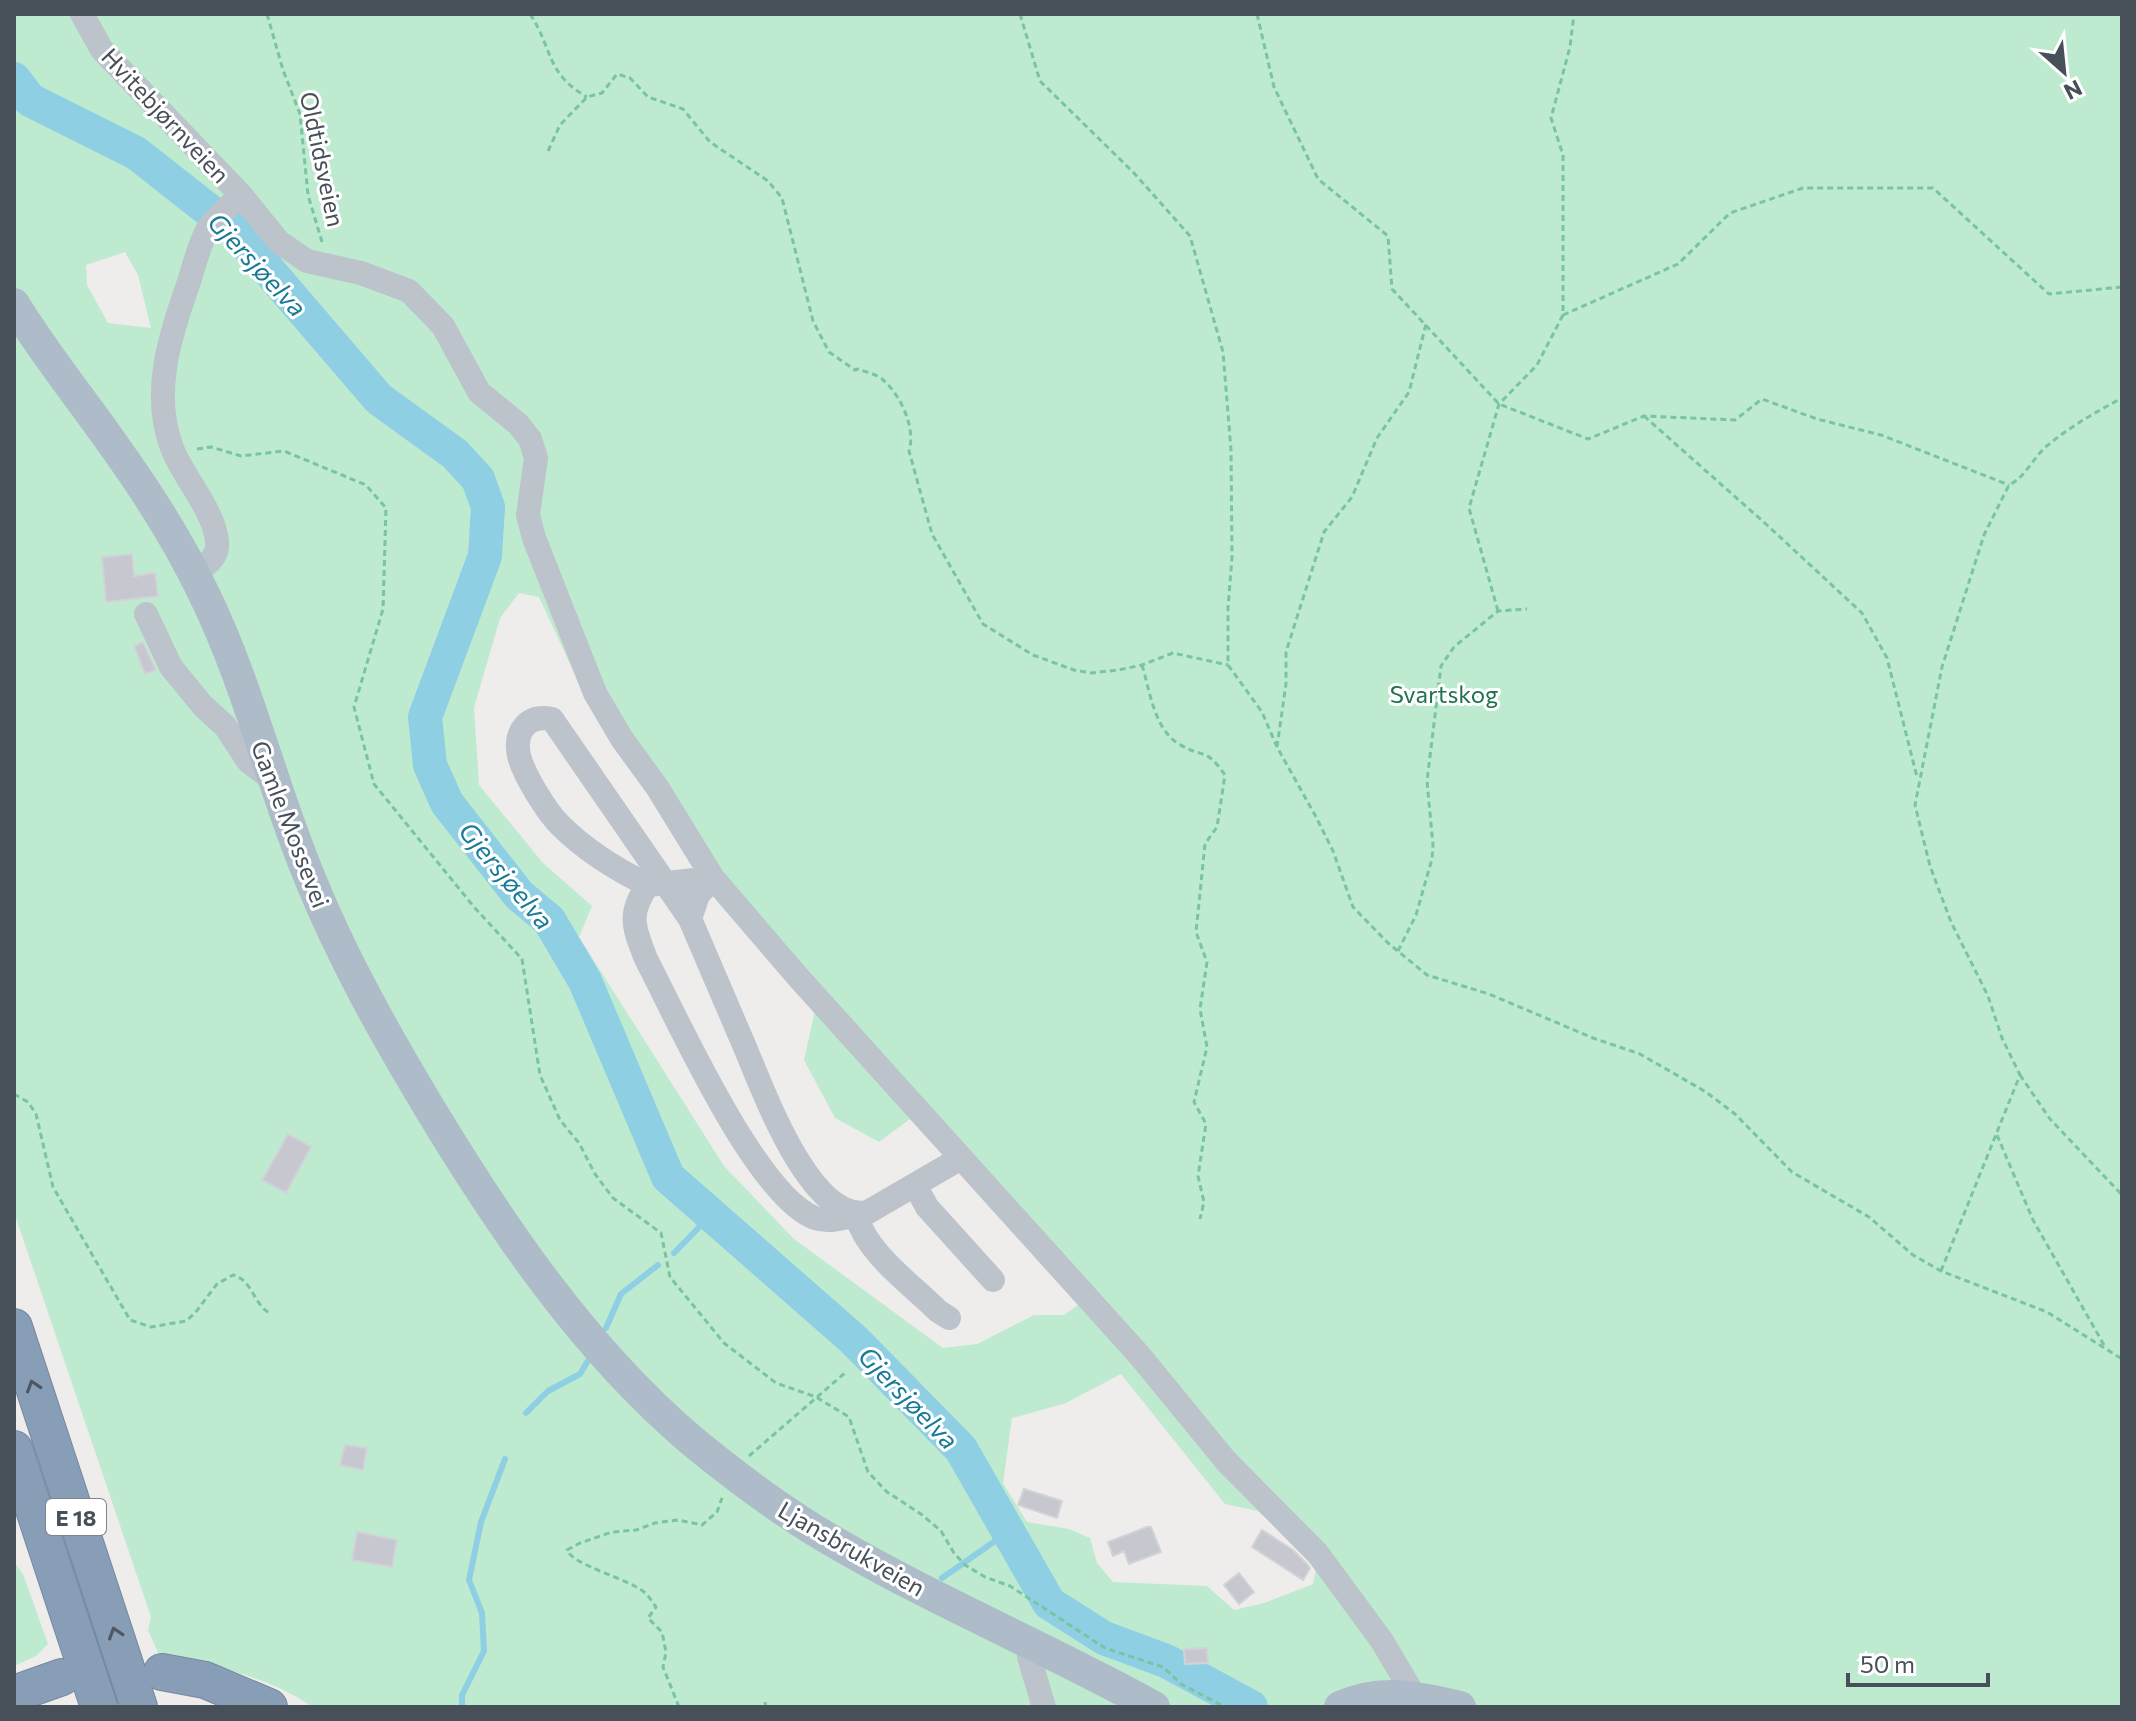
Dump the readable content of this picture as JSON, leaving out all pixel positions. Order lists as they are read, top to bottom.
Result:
{
  "streets": {
    "highway": ["E 18"],
    "main road": ["Gamle Mossevei", "Ljansbrukveien"],
    "street": ["Hvitebjørnveien"],
    "path": ["Oldtidsveien"]
  },
  "crossings": [
    ["Hvitebjørnveien", "Oldtidsveien"],
    ["Gamle Mossevei", "Ljansbrukveien"]
  ],
  "water": ["Gjersjøelva"],
  "parks": ["Svartskog"],
  "scale_bar": "50 m",
  "north": "bottom right"
}
